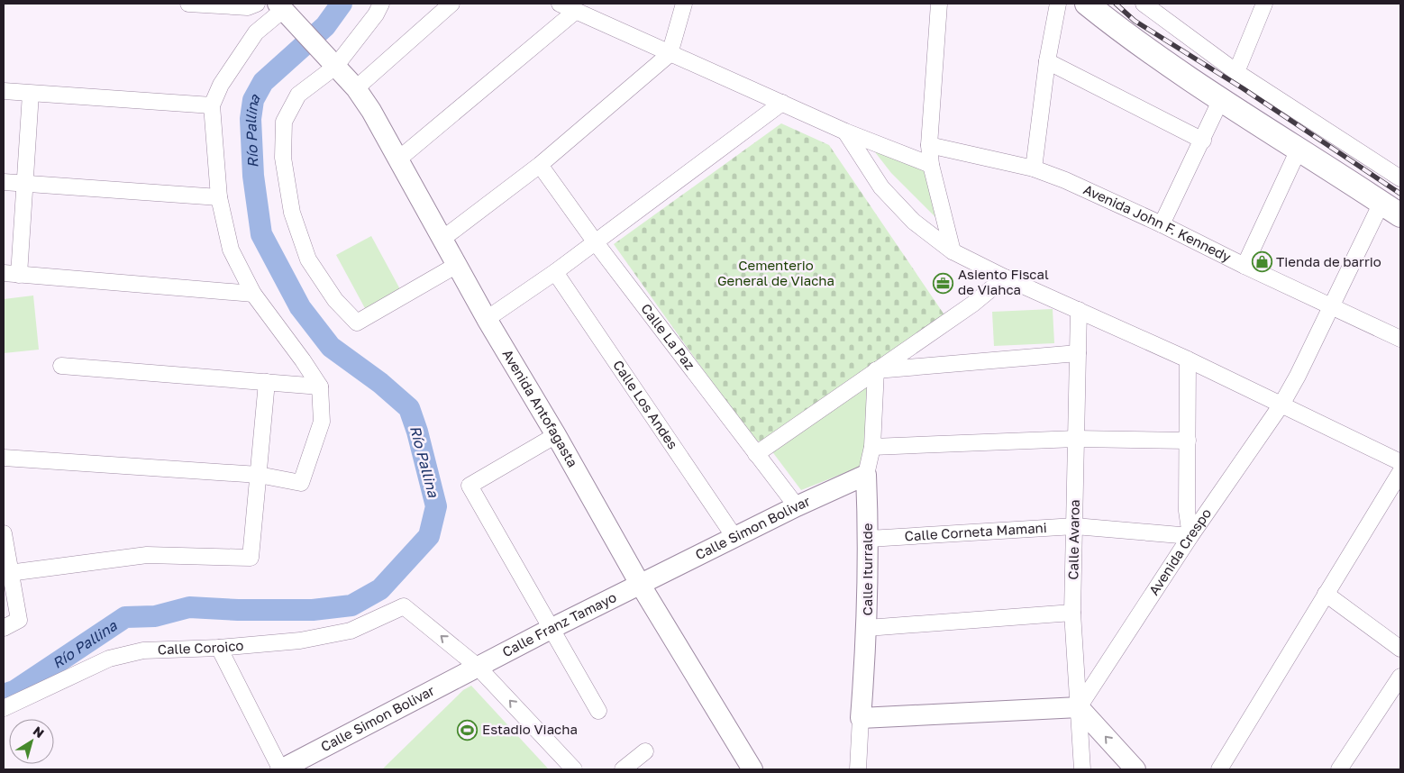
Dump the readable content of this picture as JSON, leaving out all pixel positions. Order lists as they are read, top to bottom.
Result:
{
  "streets": {
    "main road": [
      "Avenida Antofagasta",
      "Calle Simon Bolivar",
      "Calle Iturralde",
      "Calle Franz Tamayo"
    ],
    "street": [
      "Avenida John F. Kennedy",
      "Calle La Paz",
      "Calle Los Andes",
      "Calle Corneta Mamani",
      "Calle Avaroa",
      "Avenida Crespo",
      "Calle Coroico"
    ]
  },
  "crossings": [
    ["Avenida John F. Kennedy", "Avenida Crespo"],
    ["Calle La Paz", "Calle Simon Bolivar"],
    ["Calle Los Andes", "Calle Simon Bolivar"],
    ["Avenida Antofagasta", "Calle Simon Bolivar"],
    ["Avenida Antofagasta", "Calle Franz Tamayo"],
    ["Calle Simon Bolivar", "Calle Iturralde"],
    ["Calle Simon Bolivar", "Calle Franz Tamayo"],
    ["Calle Simon Bolivar", "Calle Coroico"],
    ["Calle Corneta Mamani", "Calle Avaroa"],
    ["Calle Corneta Mamani", "Avenida Crespo"],
    ["Calle Corneta Mamani", "Calle Iturralde"],
    ["Calle Avaroa", "Avenida Crespo"],
    ["Calle Franz Tamayo", "Calle Coroico"]
  ],
  "one_way": ["Calle Coroico"],
  "water": ["Río Pallina"],
  "parks": ["Cementerio General de Viacha"],
  "places": {
    "shop": ["Tienda de barrio"],
    "office": ["Asiento Fiscal de Viahca"],
    "sports": ["Estadio Viacha"]
  },
  "north": "top right"
}
